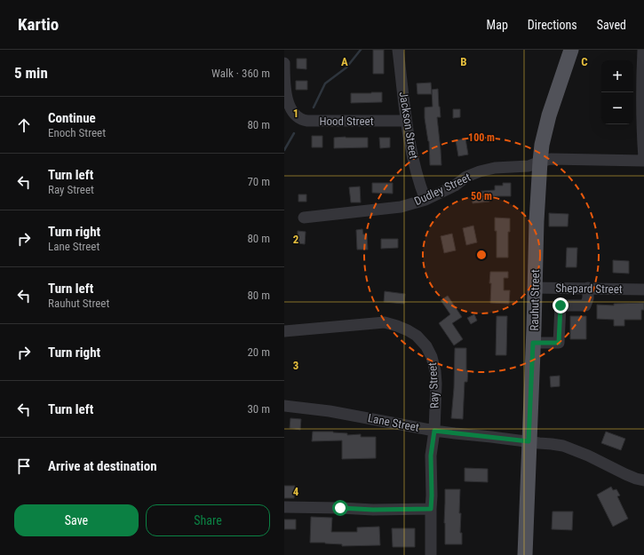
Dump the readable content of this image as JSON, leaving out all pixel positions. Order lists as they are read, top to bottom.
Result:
{
  "streets": {
    "main road": ["Rauhut Street"],
    "street": [
      "Hood Street",
      "Jackson Street",
      "Dudley Street",
      "Shepard Street",
      "Ray Street",
      "Lane Street"
    ]
  },
  "crossings": [
    ["Hood Street", "Jackson Street"],
    ["Jackson Street", "Dudley Street"],
    ["Dudley Street", "Rauhut Street"],
    ["Shepard Street", "Rauhut Street"],
    ["Rauhut Street", "Lane Street"],
    ["Ray Street", "Lane Street"]
  ],
  "page": {
    "header": "Kartio",
    "nav": ["Map", "Directions", "Saved"],
    "heading": ["5 min", "Walk · 360 m"],
    "map_buttons": ["+", "−"],
    "list": [
      ["Continue", "Enoch Street", "80 m"],
      ["Turn left", "Ray Street", "70 m"],
      ["Turn right", "Lane Street", "80 m"],
      ["Turn left", "Rauhut Street", "80 m"],
      ["Turn right", "20 m"],
      ["Turn left", "30 m"],
      "Arrive at destination"
    ],
    "buttons": ["Save", "Share"]
  },
  "grid": {
    "columns": ["A", "B", "C"],
    "rows": [
      "1",
      "2",
      "3",
      "4"
    ]
  },
  "rings": ["100 m", "50 m"]
}
